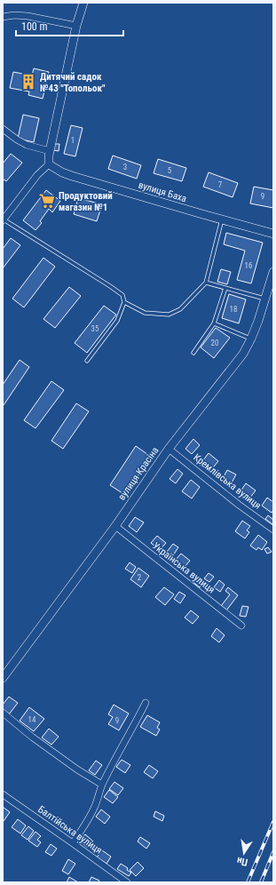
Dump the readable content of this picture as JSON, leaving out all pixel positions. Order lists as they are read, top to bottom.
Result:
{
  "streets": {
    "street": [
      "вулиця Баха",
      "вулиця Красіна",
      "Кремлівська вулиця",
      "Українська вулиця",
      "Балтійська вулиця"
    ]
  },
  "crossings": [
    ["вулиця Красіна", "Кремлівська вулиця"],
    ["вулиця Красіна", "Українська вулиця"]
  ],
  "places": {
    "building": ["Дитячий садок №43 \"Топольок\""],
    "supermarket": ["Продуктовий магазин №1"]
  },
  "house_numbers": [
    "1",
    "3",
    "5",
    "7",
    "9",
    "16",
    "18",
    "35",
    "20",
    "2",
    "14",
    "9"
  ],
  "scale_bar": "100 m",
  "north": "bottom"
}
